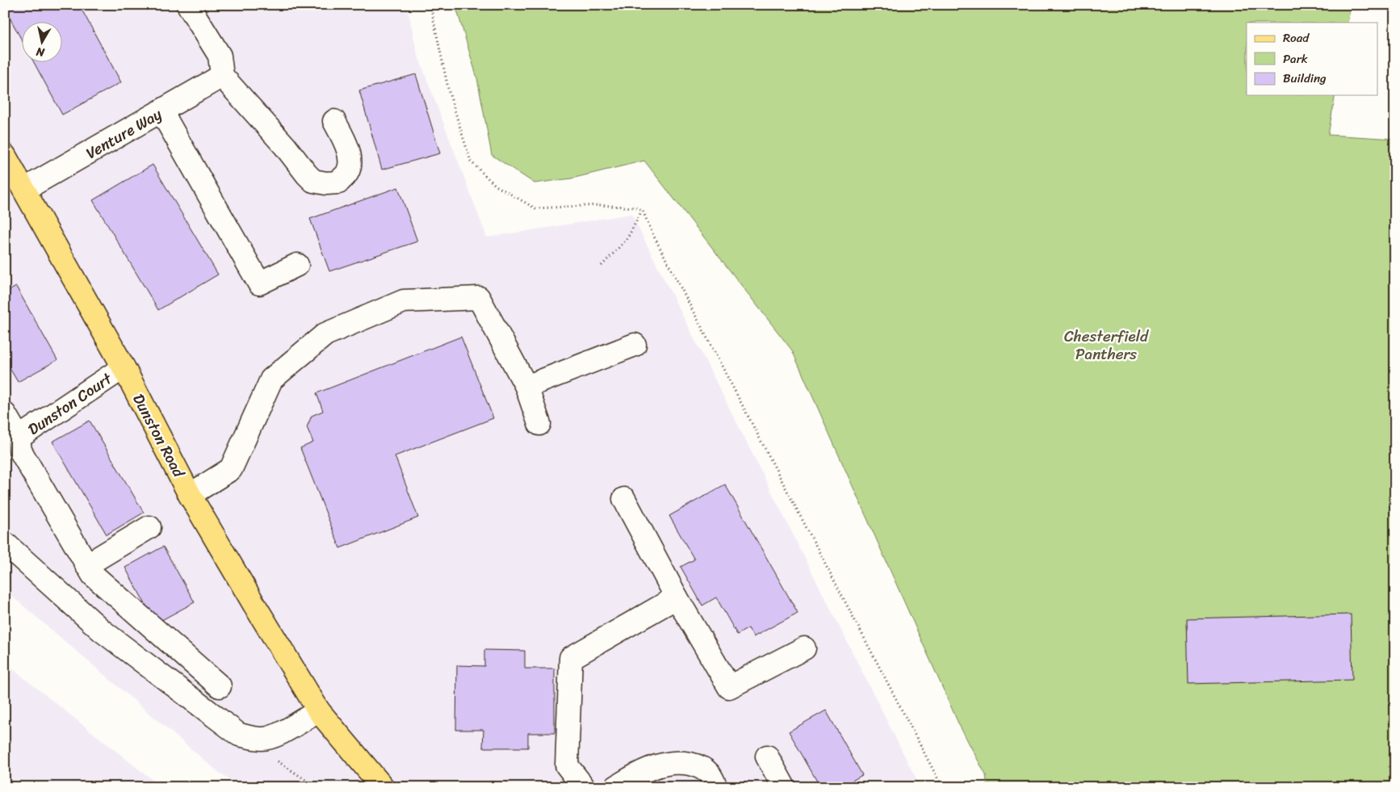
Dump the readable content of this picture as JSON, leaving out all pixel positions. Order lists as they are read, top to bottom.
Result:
{
  "streets": {
    "main road": ["Dunston Road"],
    "street": ["Venture Way", "Dunston Court"]
  },
  "crossings": [
    ["Venture Way", "Dunston Road"],
    ["Dunston Court", "Dunston Road"]
  ],
  "parks": ["Chesterfield Panthers"],
  "legend": ["Road", "Park", "Building"],
  "north": "bottom"
}
